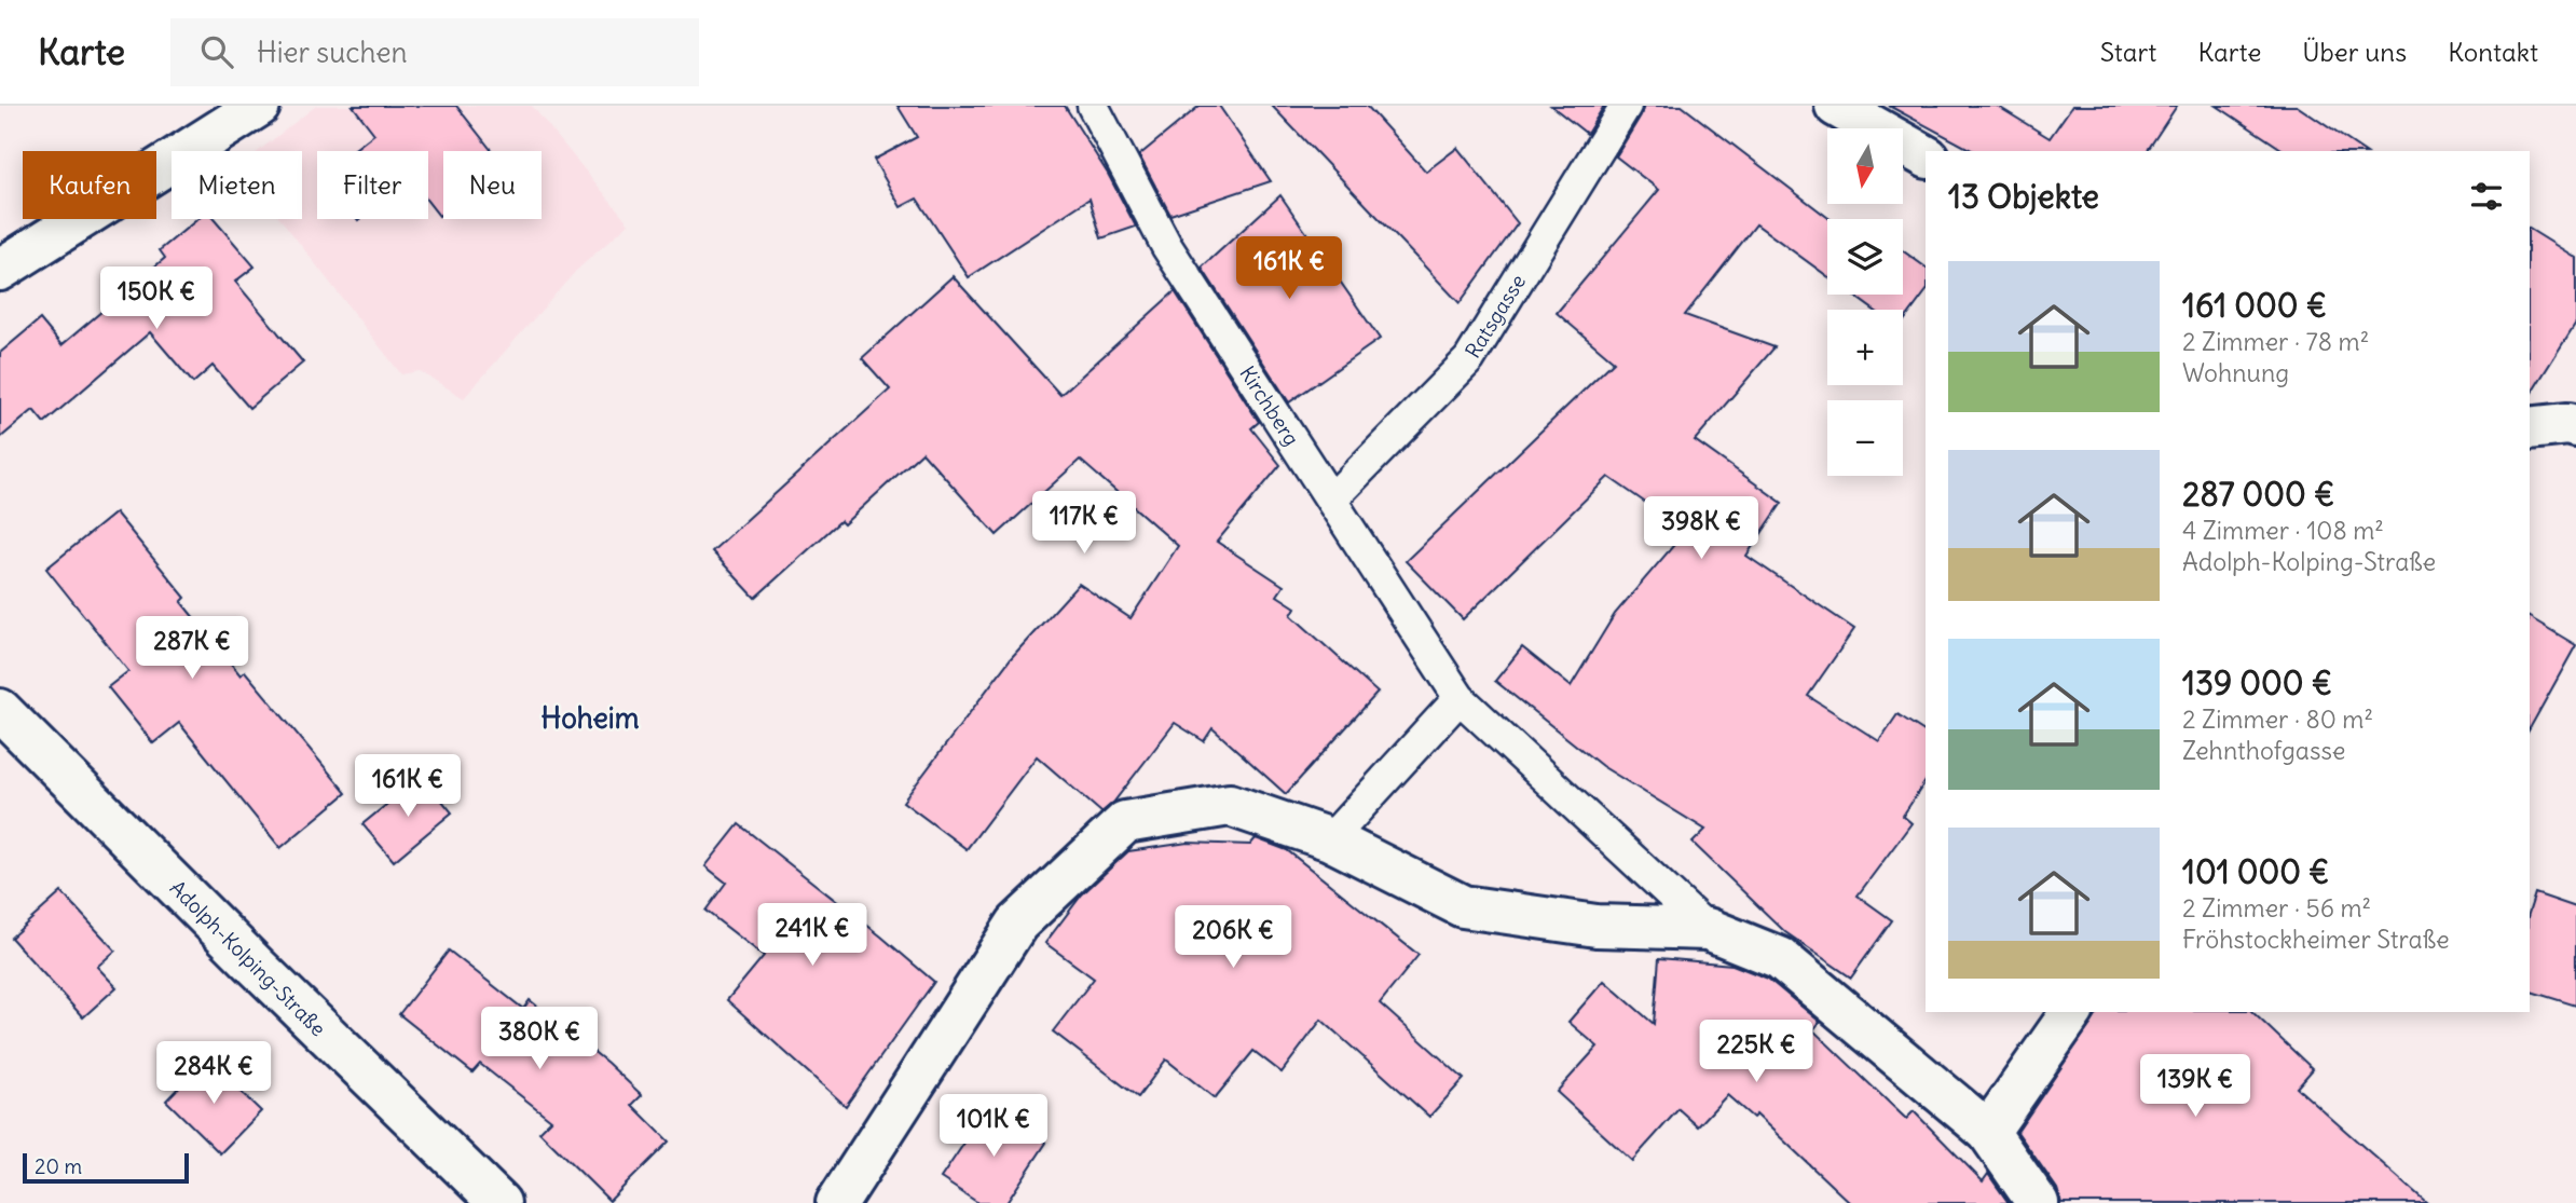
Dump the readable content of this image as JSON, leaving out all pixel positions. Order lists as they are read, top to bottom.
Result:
{
  "streets": {
    "street": ["Adolph-Kolping-Straße"],
    "lane": ["Ratsgasse", "Kirchberg"]
  },
  "crossings": [
    ["Ratsgasse", "Kirchberg"]
  ],
  "districts": ["Hoheim"],
  "scale_bar": "20 m",
  "north": "bottom",
  "page": {
    "header": "Karte",
    "search": "Hier suchen",
    "nav": [
      "Start",
      "Karte",
      "Über uns",
      "Kontakt"
    ],
    "map_buttons": ["+", "−"],
    "chip": [
      "Kaufen",
      "Mieten",
      "Filter",
      "Neu"
    ],
    "heading": "13 Objekte",
    "price": [
      "161K €",
      "150K €",
      "117K €",
      "398K €",
      "287K €",
      "161K €",
      "241K €",
      "206K €",
      "380K €",
      "225K €",
      "284K €",
      "139K €",
      "101K €"
    ],
    "list": [
      {
        "name": "161 000 €",
        "note": "2 Zimmer · 78 m² · Wohnung"
      },
      {
        "name": "287 000 €",
        "note": "4 Zimmer · 108 m² · Adolph-Kolping-Straße"
      },
      {
        "name": "139 000 €",
        "note": "2 Zimmer · 80 m² · Zehnthofgasse"
      },
      {
        "name": "101 000 €",
        "note": "2 Zimmer · 56 m² · Fröhstockheimer Straße"
      }
    ],
    "scale": "20 m"
  }
}
